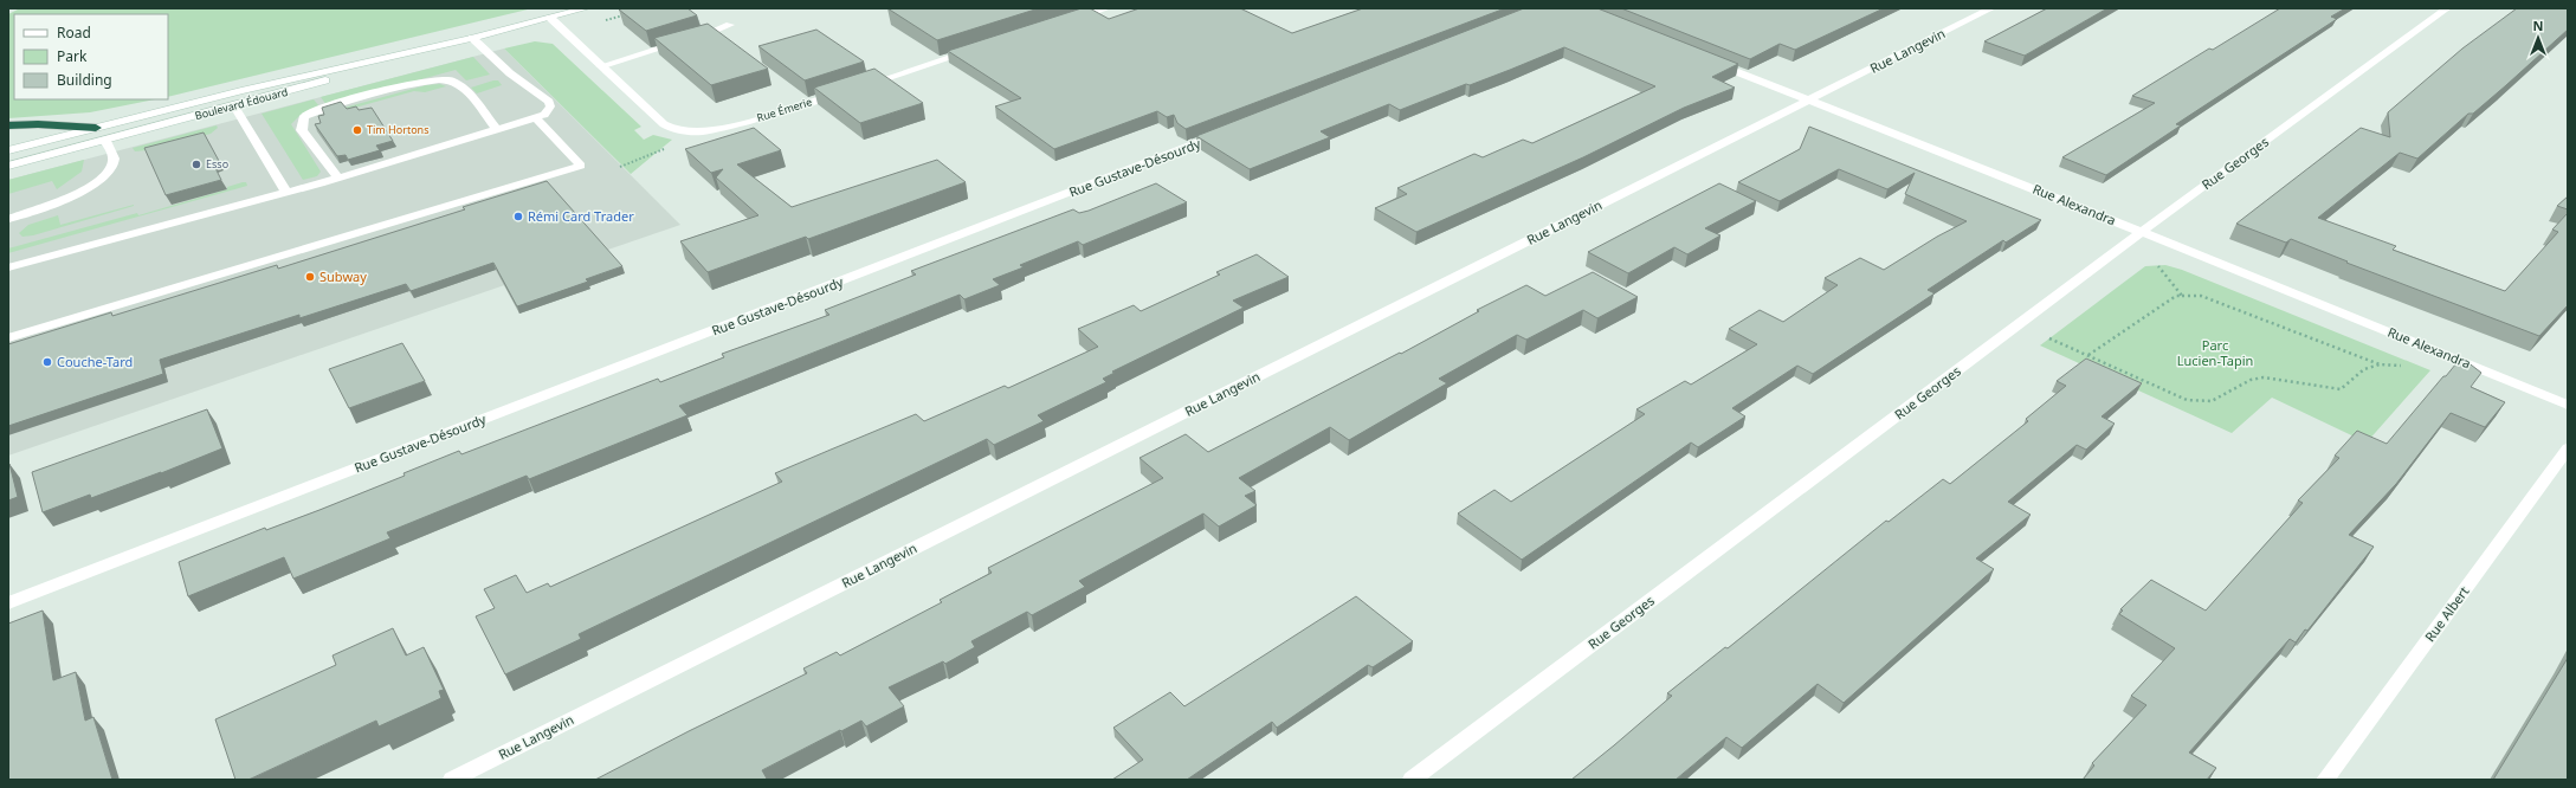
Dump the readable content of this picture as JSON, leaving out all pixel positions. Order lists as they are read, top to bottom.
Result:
{
  "streets": {
    "street": [
      "Rue Langevin",
      "Boulevard Édouard",
      "Rue Émerie",
      "Rue Georges",
      "Rue Gustave-Désourdy",
      "Rue Alexandra",
      "Rue Albert"
    ]
  },
  "crossings": [
    ["Rue Langevin", "Rue Alexandra"],
    ["Boulevard Édouard", "Rue Émerie"],
    ["Rue Georges", "Rue Alexandra"]
  ],
  "parks": ["Parc Lucien-Tapin"],
  "places": [
    "Tim Hortons",
    "Esso",
    "Rémi Card Trader",
    "Subway",
    "Couche-Tard"
  ],
  "legend": ["Road", "Park", "Building"],
  "north": "top"
}
